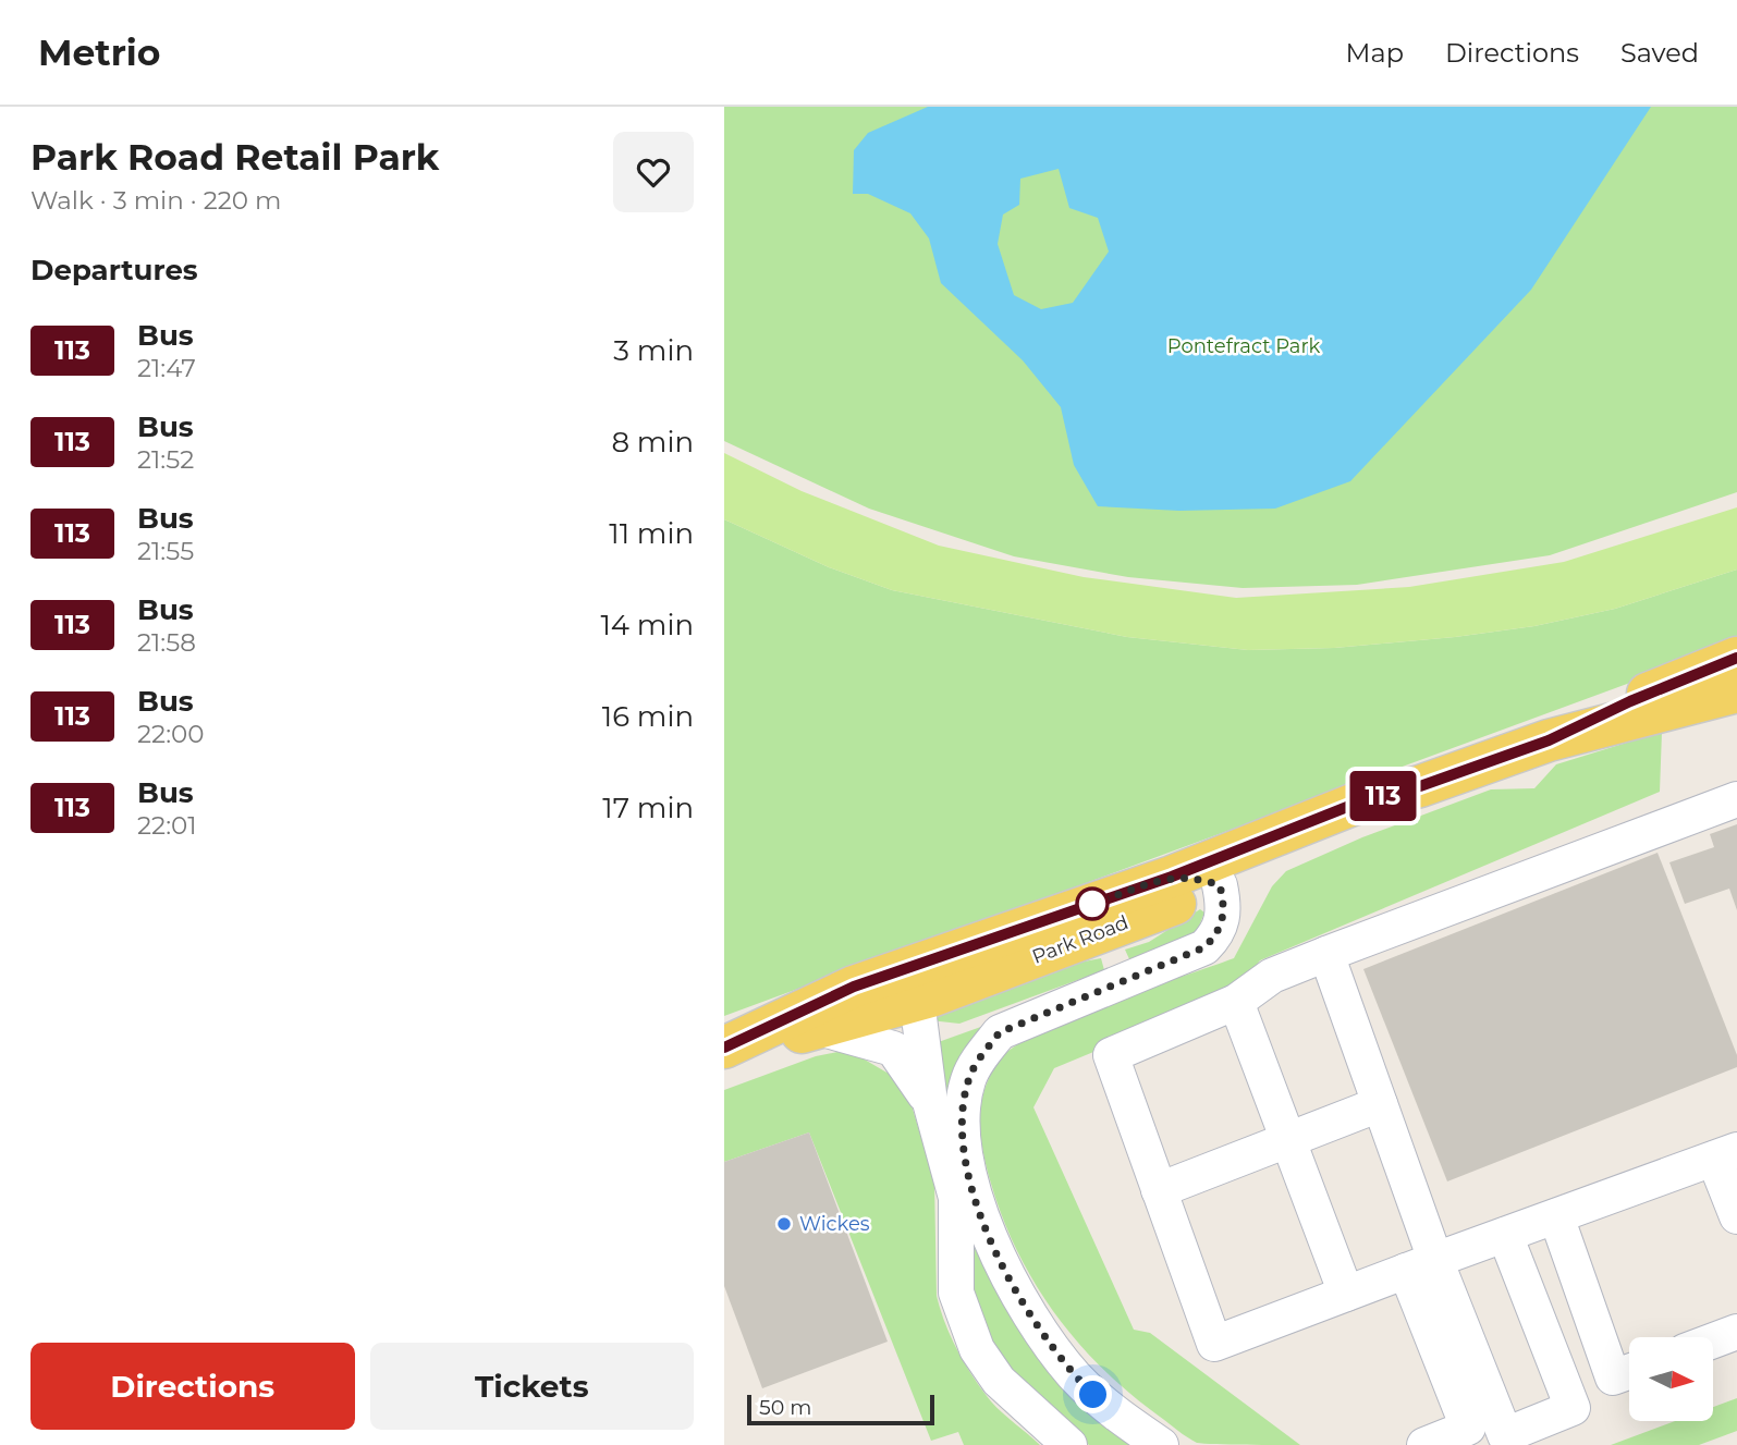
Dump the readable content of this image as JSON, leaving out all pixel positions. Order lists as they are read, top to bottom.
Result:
{
  "streets": {
    "main road": ["Park Road"]
  },
  "parks": ["Pontefract Park"],
  "places": ["Wickes"],
  "lines": ["bus line 113"],
  "scale_bar": "50 m",
  "north": "right",
  "page": {
    "header": "Metrio",
    "nav": ["Map", "Directions", "Saved"],
    "heading": [
      ["Park Road Retail Park", "Walk · 3 min · 220 m"],
      "Departures"
    ],
    "on_map": "113",
    "list": [
      {
        "mark": "113",
        "name": "Bus",
        "note": "21:47",
        "value": "3 min"
      },
      {
        "mark": "113",
        "name": "Bus",
        "note": "21:52",
        "value": "8 min"
      },
      {
        "mark": "113",
        "name": "Bus",
        "note": "21:55",
        "value": "11 min"
      },
      {
        "mark": "113",
        "name": "Bus",
        "note": "21:58",
        "value": "14 min"
      },
      {
        "mark": "113",
        "name": "Bus",
        "note": "22:00",
        "value": "16 min"
      },
      {
        "mark": "113",
        "name": "Bus",
        "note": "22:01",
        "value": "17 min"
      }
    ],
    "buttons": ["Directions", "Tickets"],
    "scale": "50 m"
  }
}
